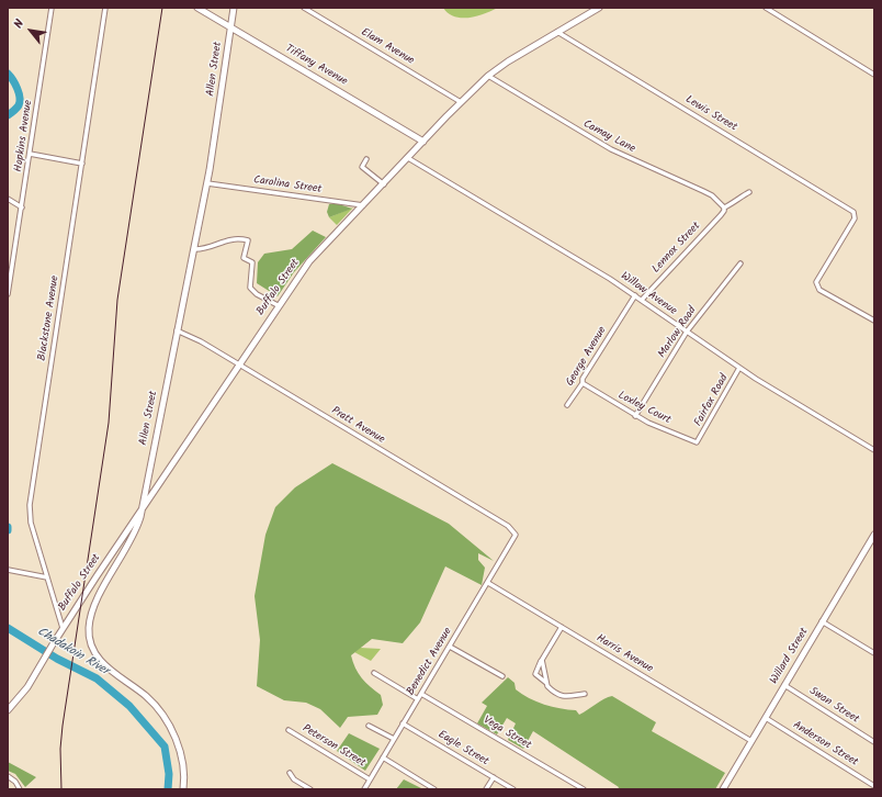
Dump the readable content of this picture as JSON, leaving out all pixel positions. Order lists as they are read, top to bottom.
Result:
{
  "streets": {
    "street": [
      "Elam Avenue",
      "Tiffany Avenue",
      "Allen Street",
      "Lewis Street",
      "Hopkins Avenue",
      "Camay Lane",
      "Carolina Street",
      "Lennox Street",
      "Buffalo Street",
      "Willow Avenue",
      "Blackstone Avenue",
      "Marlow Road",
      "George Avenue",
      "Fairfax Road",
      "Loxley Court",
      "Pratt Avenue",
      "Harris Avenue",
      "Willard Street",
      "Benedict Avenue",
      "Swan Street",
      "Vega Street",
      "Anderson Street",
      "Peterson Street",
      "Eagle Street"
    ]
  },
  "crossings": [
    ["Elam Avenue", "Buffalo Street"],
    ["Tiffany Avenue", "Allen Street"],
    ["Tiffany Avenue", "Buffalo Street"],
    ["Allen Street", "Carolina Street"],
    ["Allen Street", "Buffalo Street"],
    ["Allen Street", "Pratt Avenue"],
    ["Lewis Street", "Buffalo Street"],
    ["Camay Lane", "Lennox Street"],
    ["Camay Lane", "Buffalo Street"],
    ["Carolina Street", "Buffalo Street"],
    ["Lennox Street", "Willow Avenue"],
    ["Buffalo Street", "Willow Avenue"],
    ["Buffalo Street", "Blackstone Avenue"],
    ["Buffalo Street", "Pratt Avenue"],
    ["Willow Avenue", "Marlow Road"],
    ["Willow Avenue", "George Avenue"],
    ["Willow Avenue", "Fairfax Road"],
    ["Marlow Road", "Loxley Court"],
    ["George Avenue", "Loxley Court"],
    ["Fairfax Road", "Loxley Court"],
    ["Pratt Avenue", "Benedict Avenue"],
    ["Harris Avenue", "Willard Street"],
    ["Harris Avenue", "Benedict Avenue"],
    ["Willard Street", "Swan Street"],
    ["Willard Street", "Anderson Street"],
    ["Benedict Avenue", "Vega Street"],
    ["Benedict Avenue", "Peterson Street"],
    ["Benedict Avenue", "Eagle Street"]
  ],
  "water": ["Chadakoin River"],
  "north": "top left"
}
